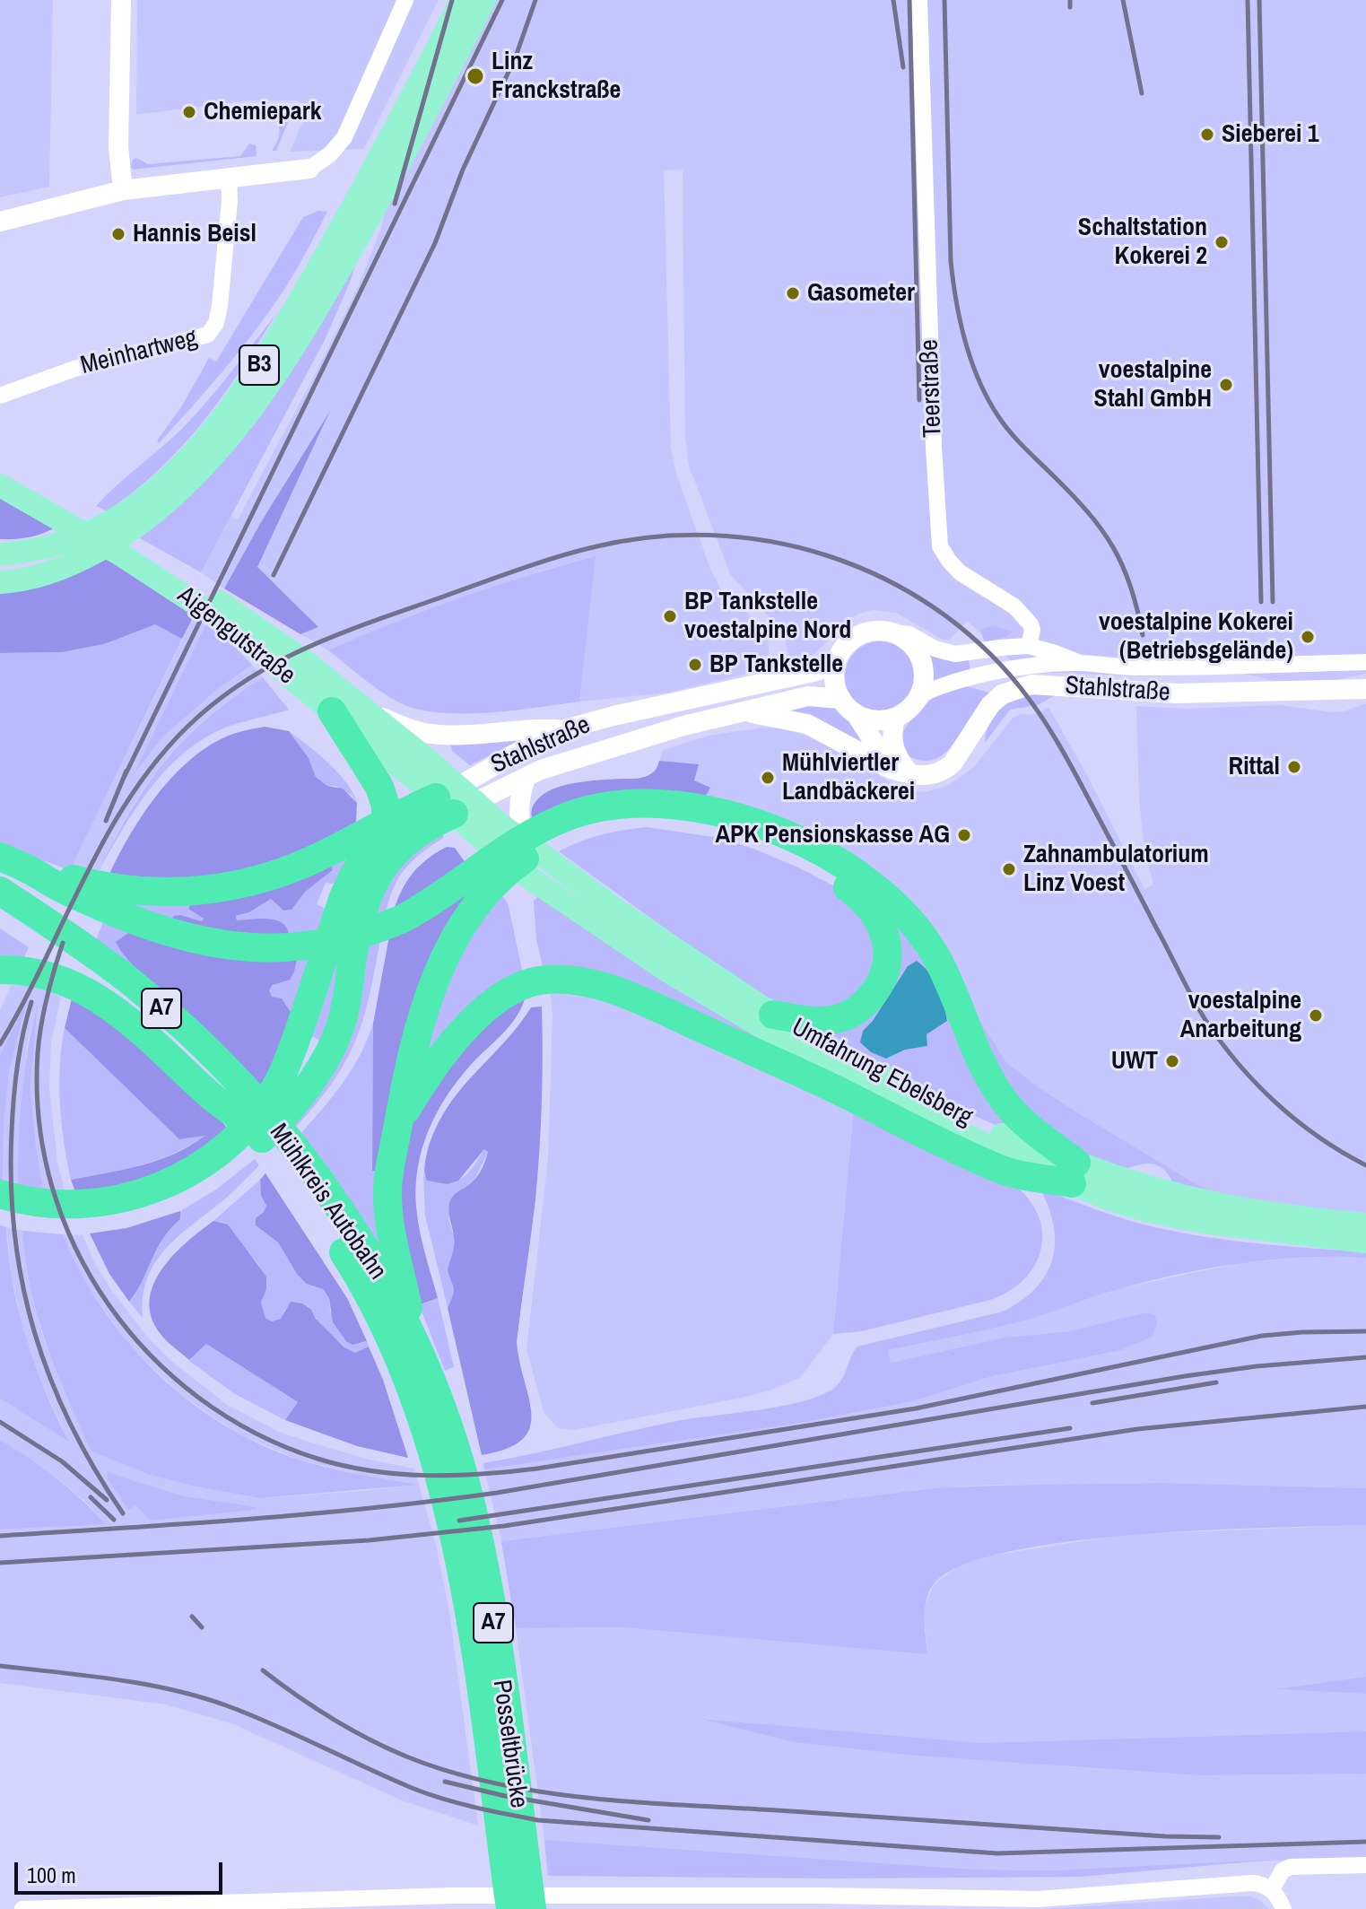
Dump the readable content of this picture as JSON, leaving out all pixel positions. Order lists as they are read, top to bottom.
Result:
{
  "streets": {
    "highway": ["A7", "Mühlkreis Autobahn", "Posseltbrücke"],
    "main road": ["B3", "Aigengutstraße", "Umfahrung Ebelsberg"],
    "street": ["Meinhartweg", "Teerstraße", "Stahlstraße"]
  },
  "crossings": [
    ["Aigengutstraße", "Stahlstraße"],
    ["Aigengutstraße", "Umfahrung Ebelsberg"],
    ["Stahlstraße", "Umfahrung Ebelsberg"],
    ["Mühlkreis Autobahn", "Posseltbrücke"]
  ],
  "places": [
    "Linz Franckstraße",
    "Chemiepark",
    "Sieberei 1",
    "Hannis Beisl",
    "Schaltstation Kokerei 2",
    "Gasometer",
    "voestalpine Stahl GmbH",
    "BP Tankstelle voestalpine Nord",
    "voestalpine Kokerei (Betriebsgelände)",
    "BP Tankstelle",
    "Rittal",
    "Mühlviertler Landbäckerei",
    "APK Pensionskasse AG",
    "Zahnambulatorium Linz Voest",
    "voestalpine Anarbeitung",
    "UWT"
  ],
  "scale_bar": "100 m"
}
